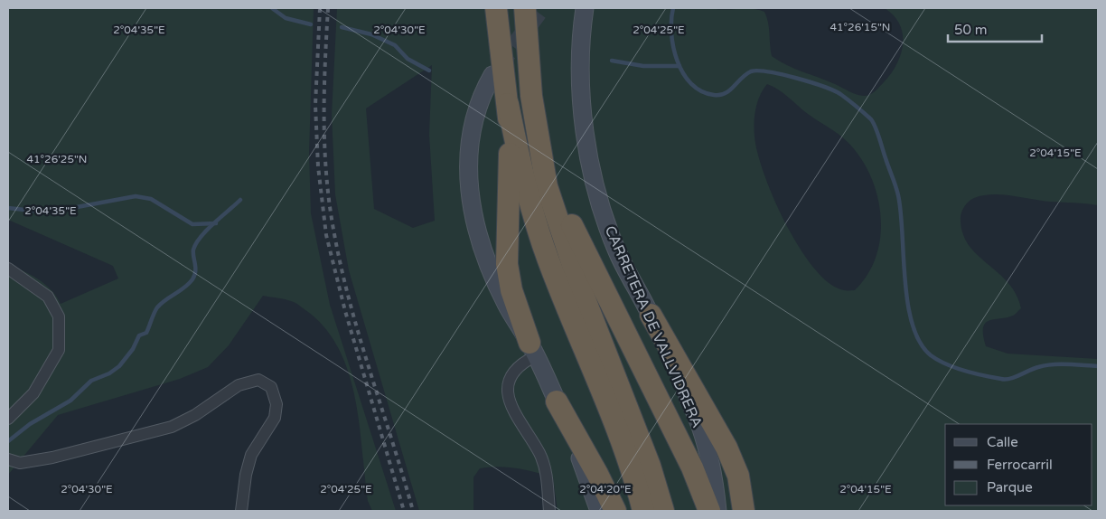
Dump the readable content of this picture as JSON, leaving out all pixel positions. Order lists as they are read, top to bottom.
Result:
{
  "streets": {
    "main road": ["CARRETERA DE VALLVIDRERA"]
  },
  "legend": ["Calle", "Ferrocarril", "Parque"],
  "scale_bar": "50 m",
  "coordinates": [
    "41°26'15\"N",
    "2°04'35\"E",
    "2°04'30\"E",
    "2°04'25\"E",
    "2°04'15\"E",
    "41°26'25\"N",
    "2°04'20\"E"
  ]
}
